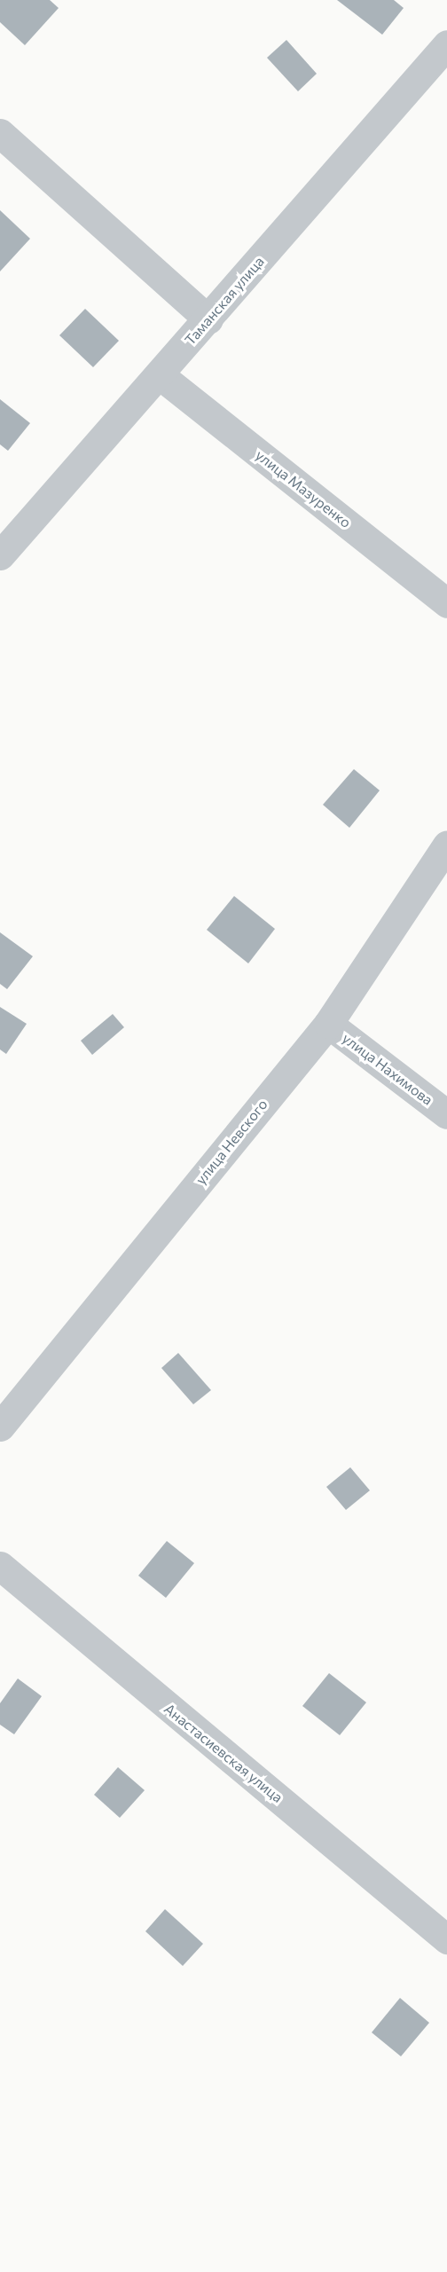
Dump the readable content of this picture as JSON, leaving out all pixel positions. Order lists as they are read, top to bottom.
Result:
{
  "streets": {
    "street": [
      "Таманская улица",
      "улица Мазуренко",
      "улица Нахимова",
      "улица Невского",
      "Анастасиевская улица"
    ]
  },
  "crossings": [
    ["Таманская улица", "улица Мазуренко"],
    ["улица Нахимова", "улица Невского"]
  ]
}
